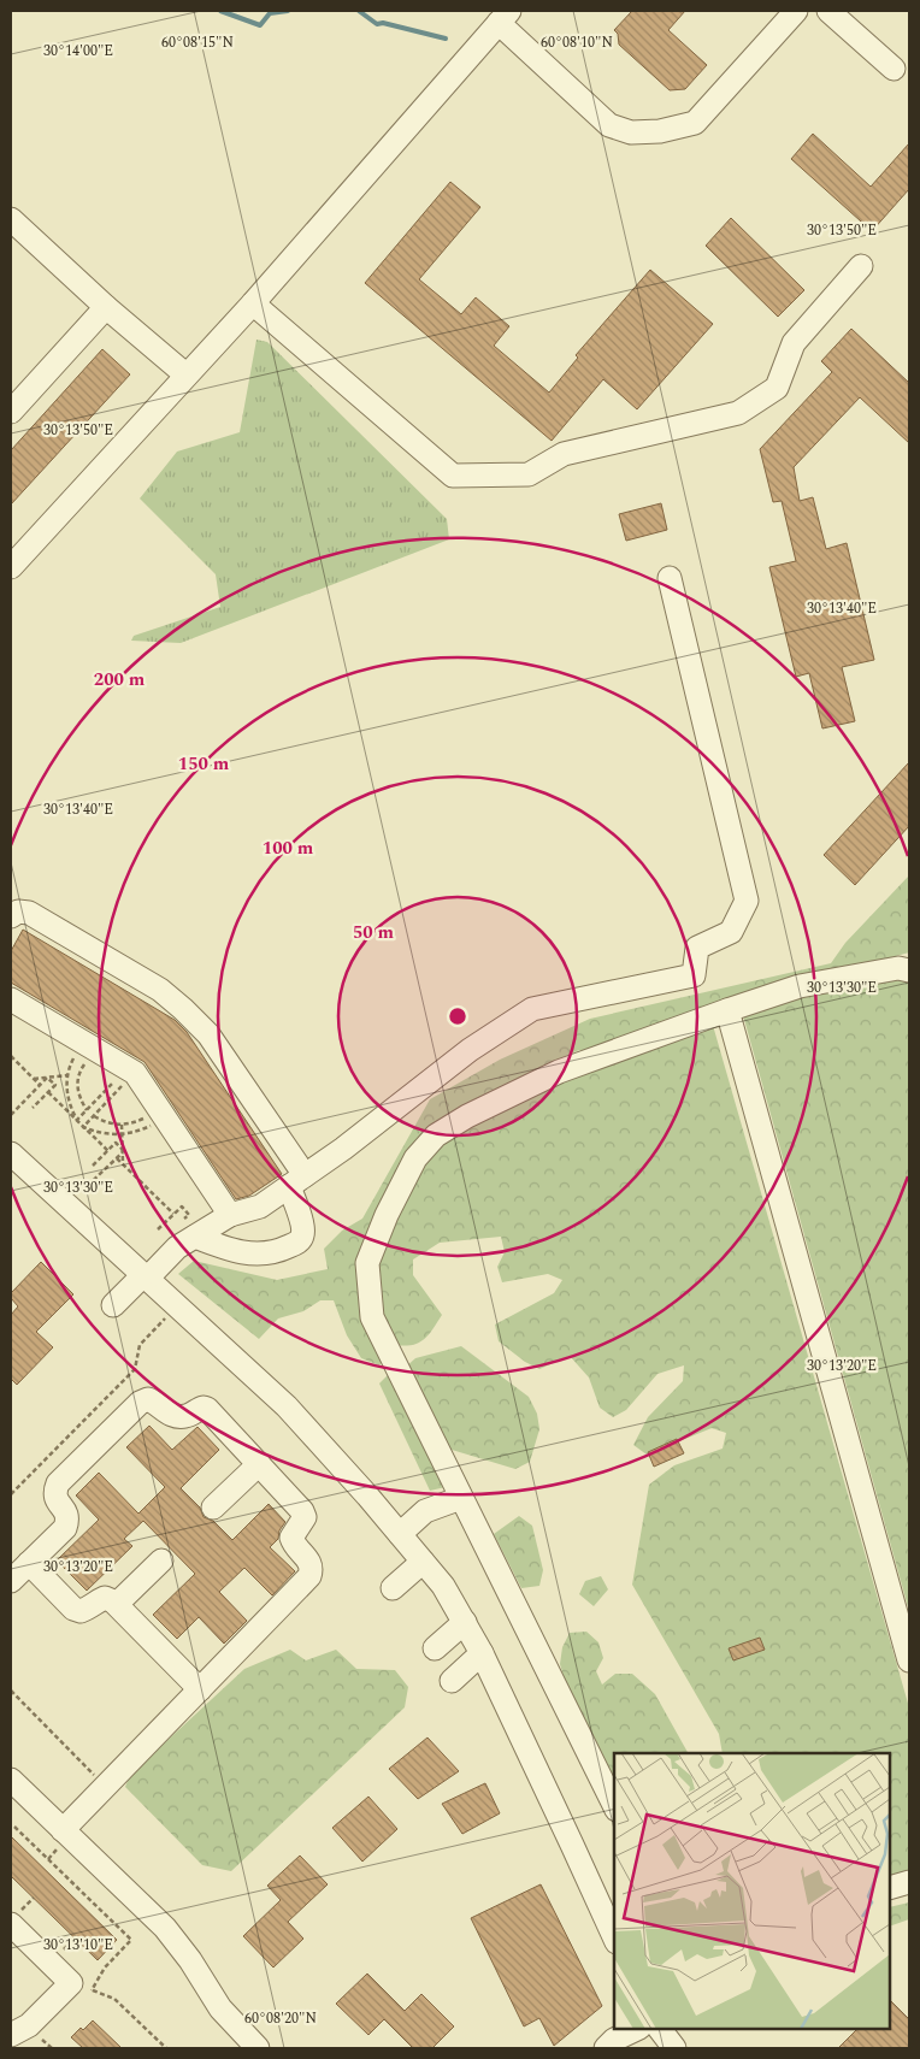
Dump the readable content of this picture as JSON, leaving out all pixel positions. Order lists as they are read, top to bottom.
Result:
{
  "coordinates": [
    "60°08'15\"N",
    "60°08'10\"N",
    "30°14'00\"E",
    "30°13'50\"E",
    "30°13'40\"E",
    "30°13'30\"E",
    "30°13'20\"E",
    "30°13'10\"E",
    "60°08'20\"N"
  ],
  "rings": [
    "200 m",
    "150 m",
    "100 m",
    "50 m"
  ]
}
